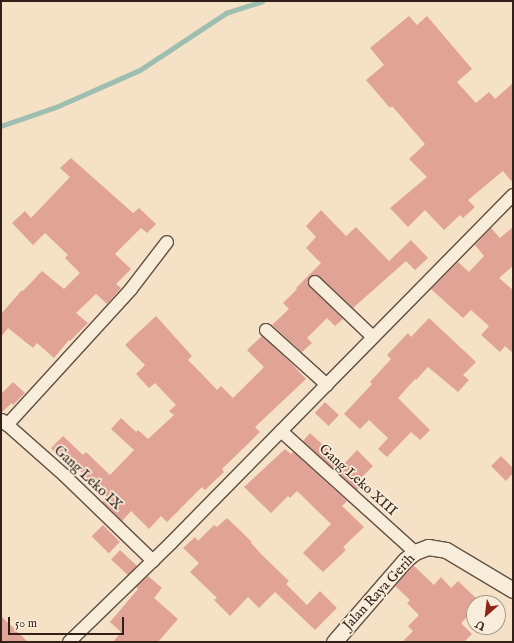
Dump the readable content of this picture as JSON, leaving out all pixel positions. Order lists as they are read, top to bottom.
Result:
{
  "streets": {
    "street": ["Gang Leko IX", "Gang Leko XIII", "Jalan Raya Gerih"]
  },
  "crossings": [
    ["Gang Leko XIII", "Jalan Raya Gerih"]
  ],
  "scale_bar": "50 m",
  "north": "bottom left"
}
